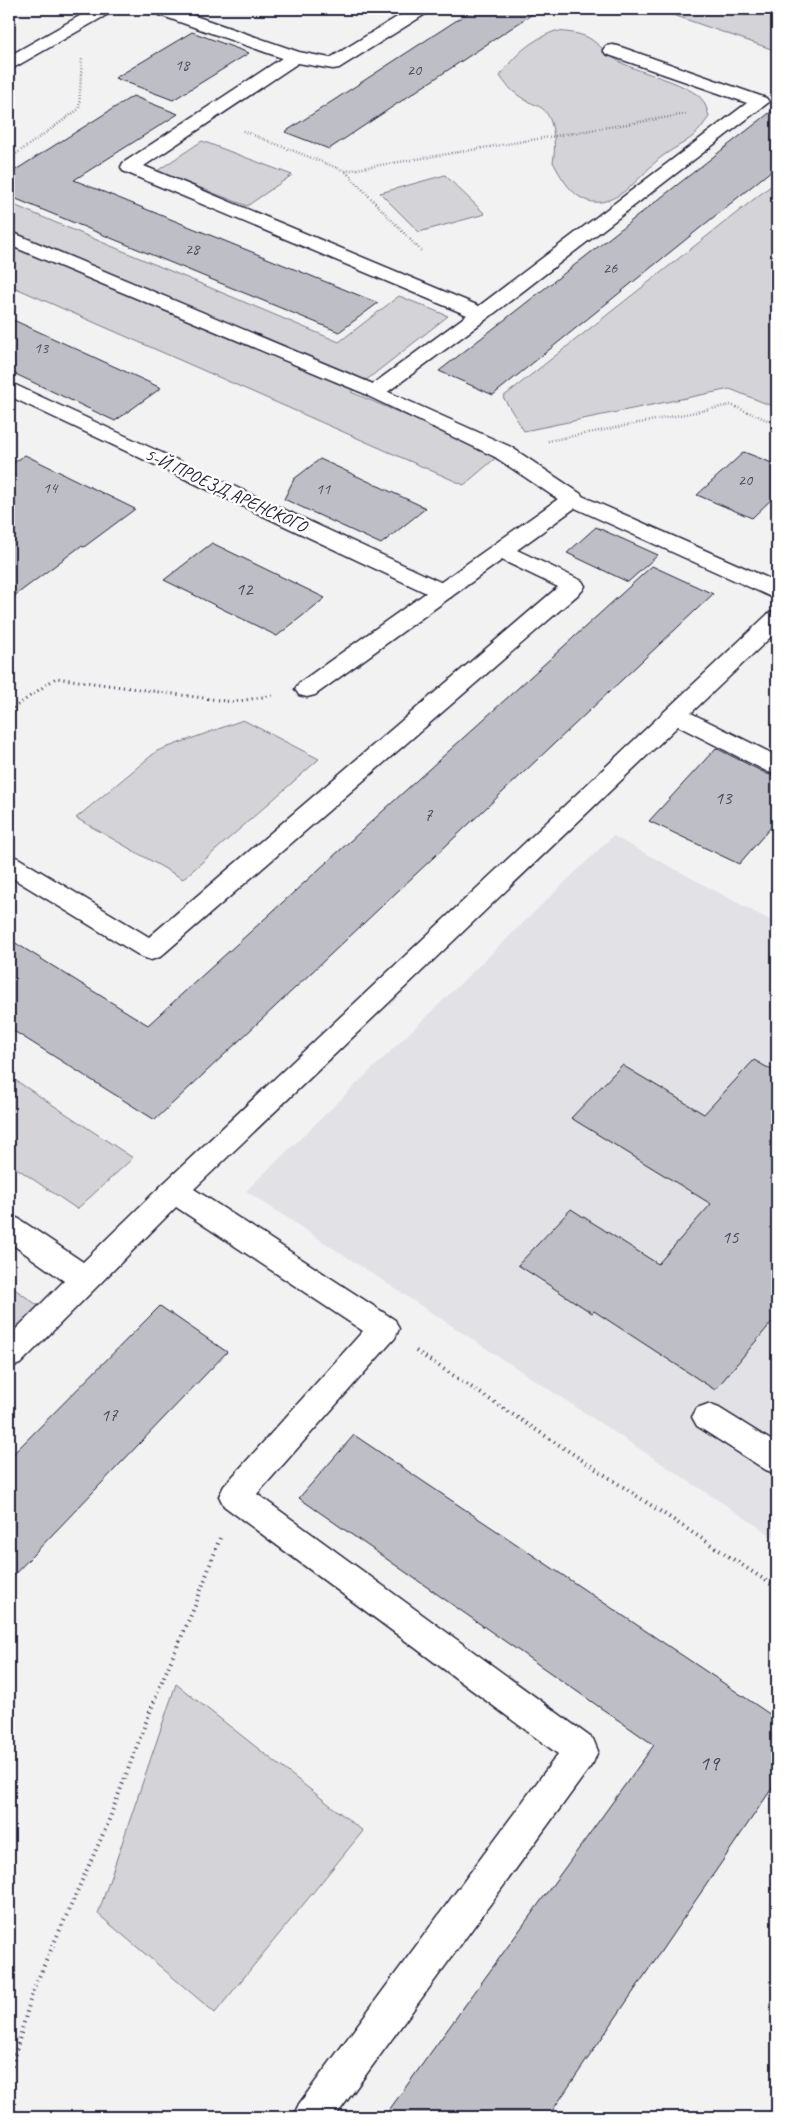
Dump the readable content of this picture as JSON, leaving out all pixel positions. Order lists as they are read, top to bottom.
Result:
{
  "streets": {
    "street": ["5-Й ПРОЕЗД АРЕНСКОГО"]
  },
  "house_numbers": [
    "18",
    "20",
    "28",
    "26",
    "13",
    "20",
    "14",
    "11",
    "12",
    "13",
    "7",
    "15",
    "17",
    "19"
  ]
}
